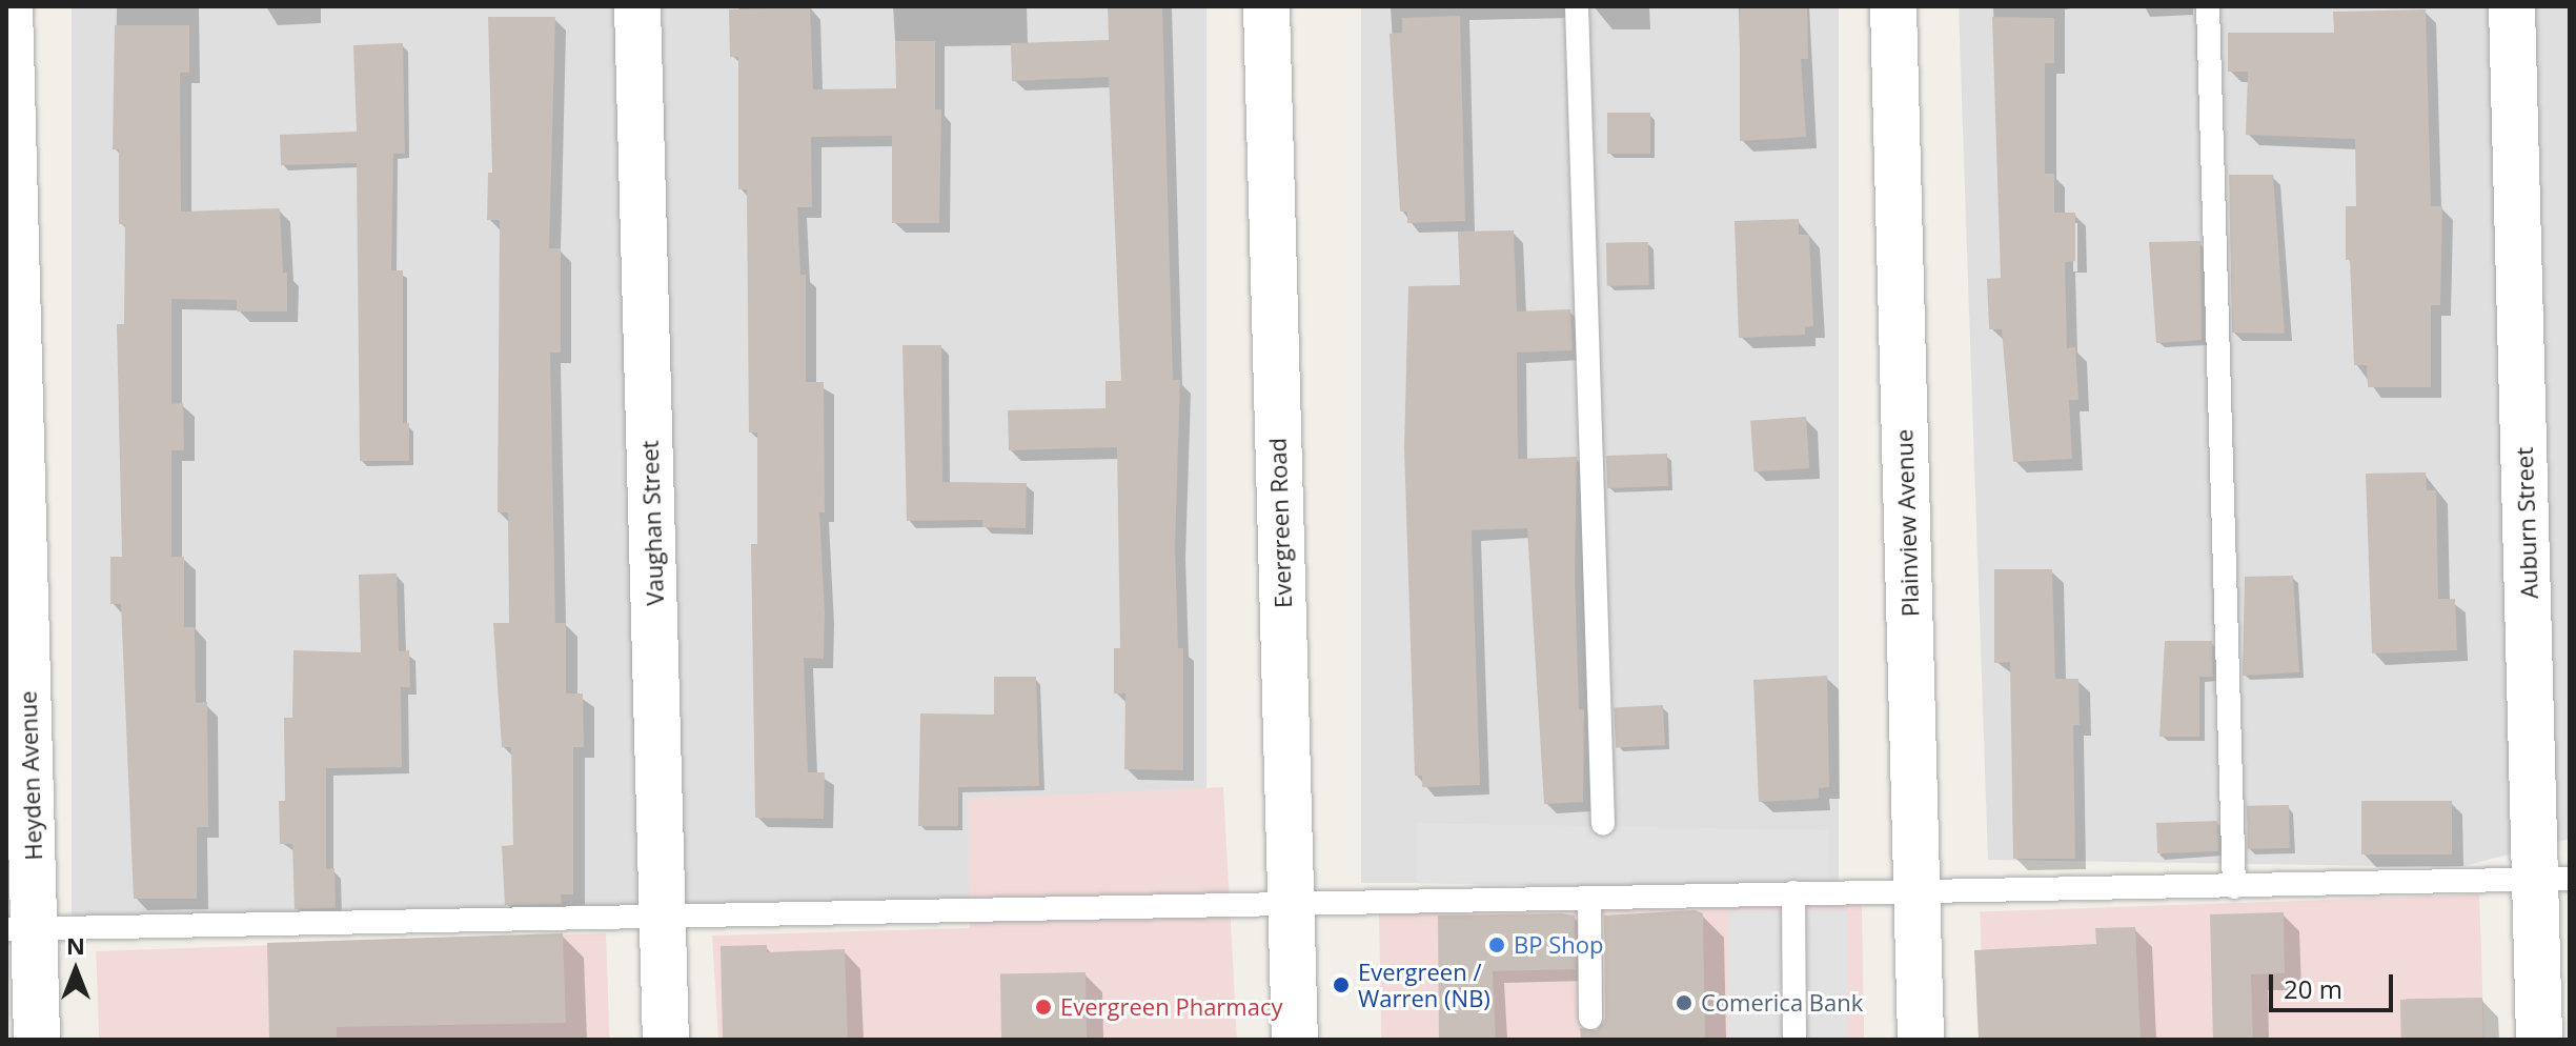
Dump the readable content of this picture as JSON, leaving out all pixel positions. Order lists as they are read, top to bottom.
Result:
{
  "streets": {
    "street": [
      "Vaughan Street",
      "Evergreen Road",
      "Plainview Avenue",
      "Auburn Street",
      "Heyden Avenue"
    ]
  },
  "places": [
    "BP Shop",
    "Evergreen / Warren (NB)",
    "Comerica Bank",
    "Evergreen Pharmacy"
  ],
  "scale_bar": "20 m",
  "north": "top"
}
